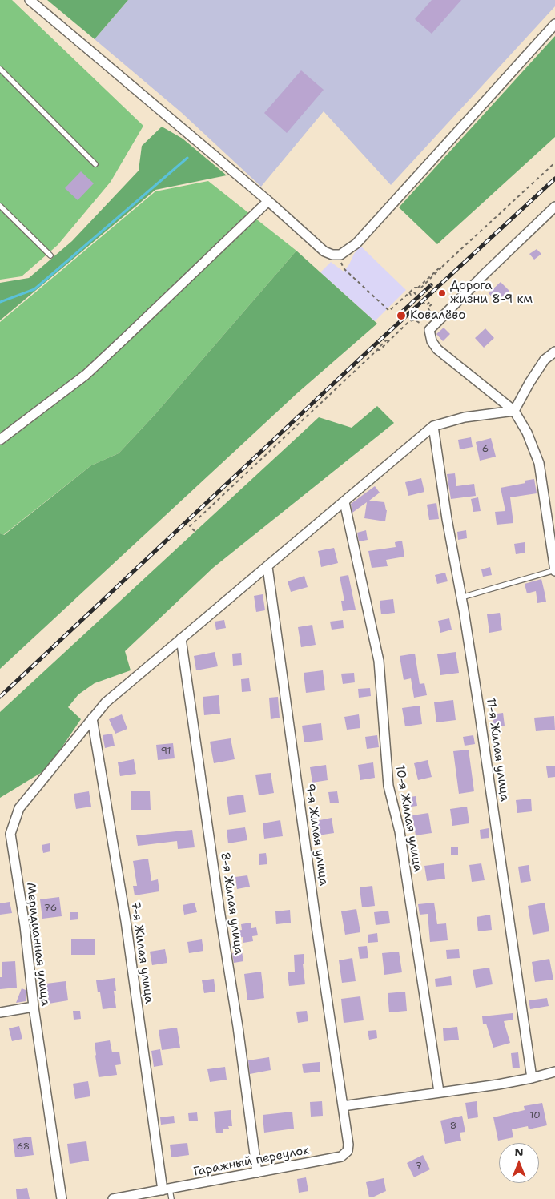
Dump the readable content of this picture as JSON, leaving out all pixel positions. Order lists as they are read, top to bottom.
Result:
{
  "streets": {
    "street": [
      "11-я Жилая улица",
      "10-я Жилая улица",
      "9-я Жилая улица",
      "8-я Жилая улица",
      "Меридианная улица",
      "7-я Жилая улица",
      "Гаражный переулок"
    ]
  },
  "crossings": [
    ["11-я Жилая улица", "Меридианная улица"],
    ["10-я Жилая улица", "Меридианная улица"],
    ["9-я Жилая улица", "Меридианная улица"],
    ["9-я Жилая улица", "Гаражный переулок"],
    ["8-я Жилая улица", "Меридианная улица"],
    ["8-я Жилая улица", "Гаражный переулок"],
    ["Меридианная улица", "7-я Жилая улица"],
    ["7-я Жилая улица", "Гаражный переулок"]
  ],
  "places": ["Дорога жизни 8-9 км", "Ковалёво"],
  "house_numbers": [
    "6",
    "91",
    "76",
    "10",
    "8",
    "68",
    "7"
  ],
  "north": "top"
}
